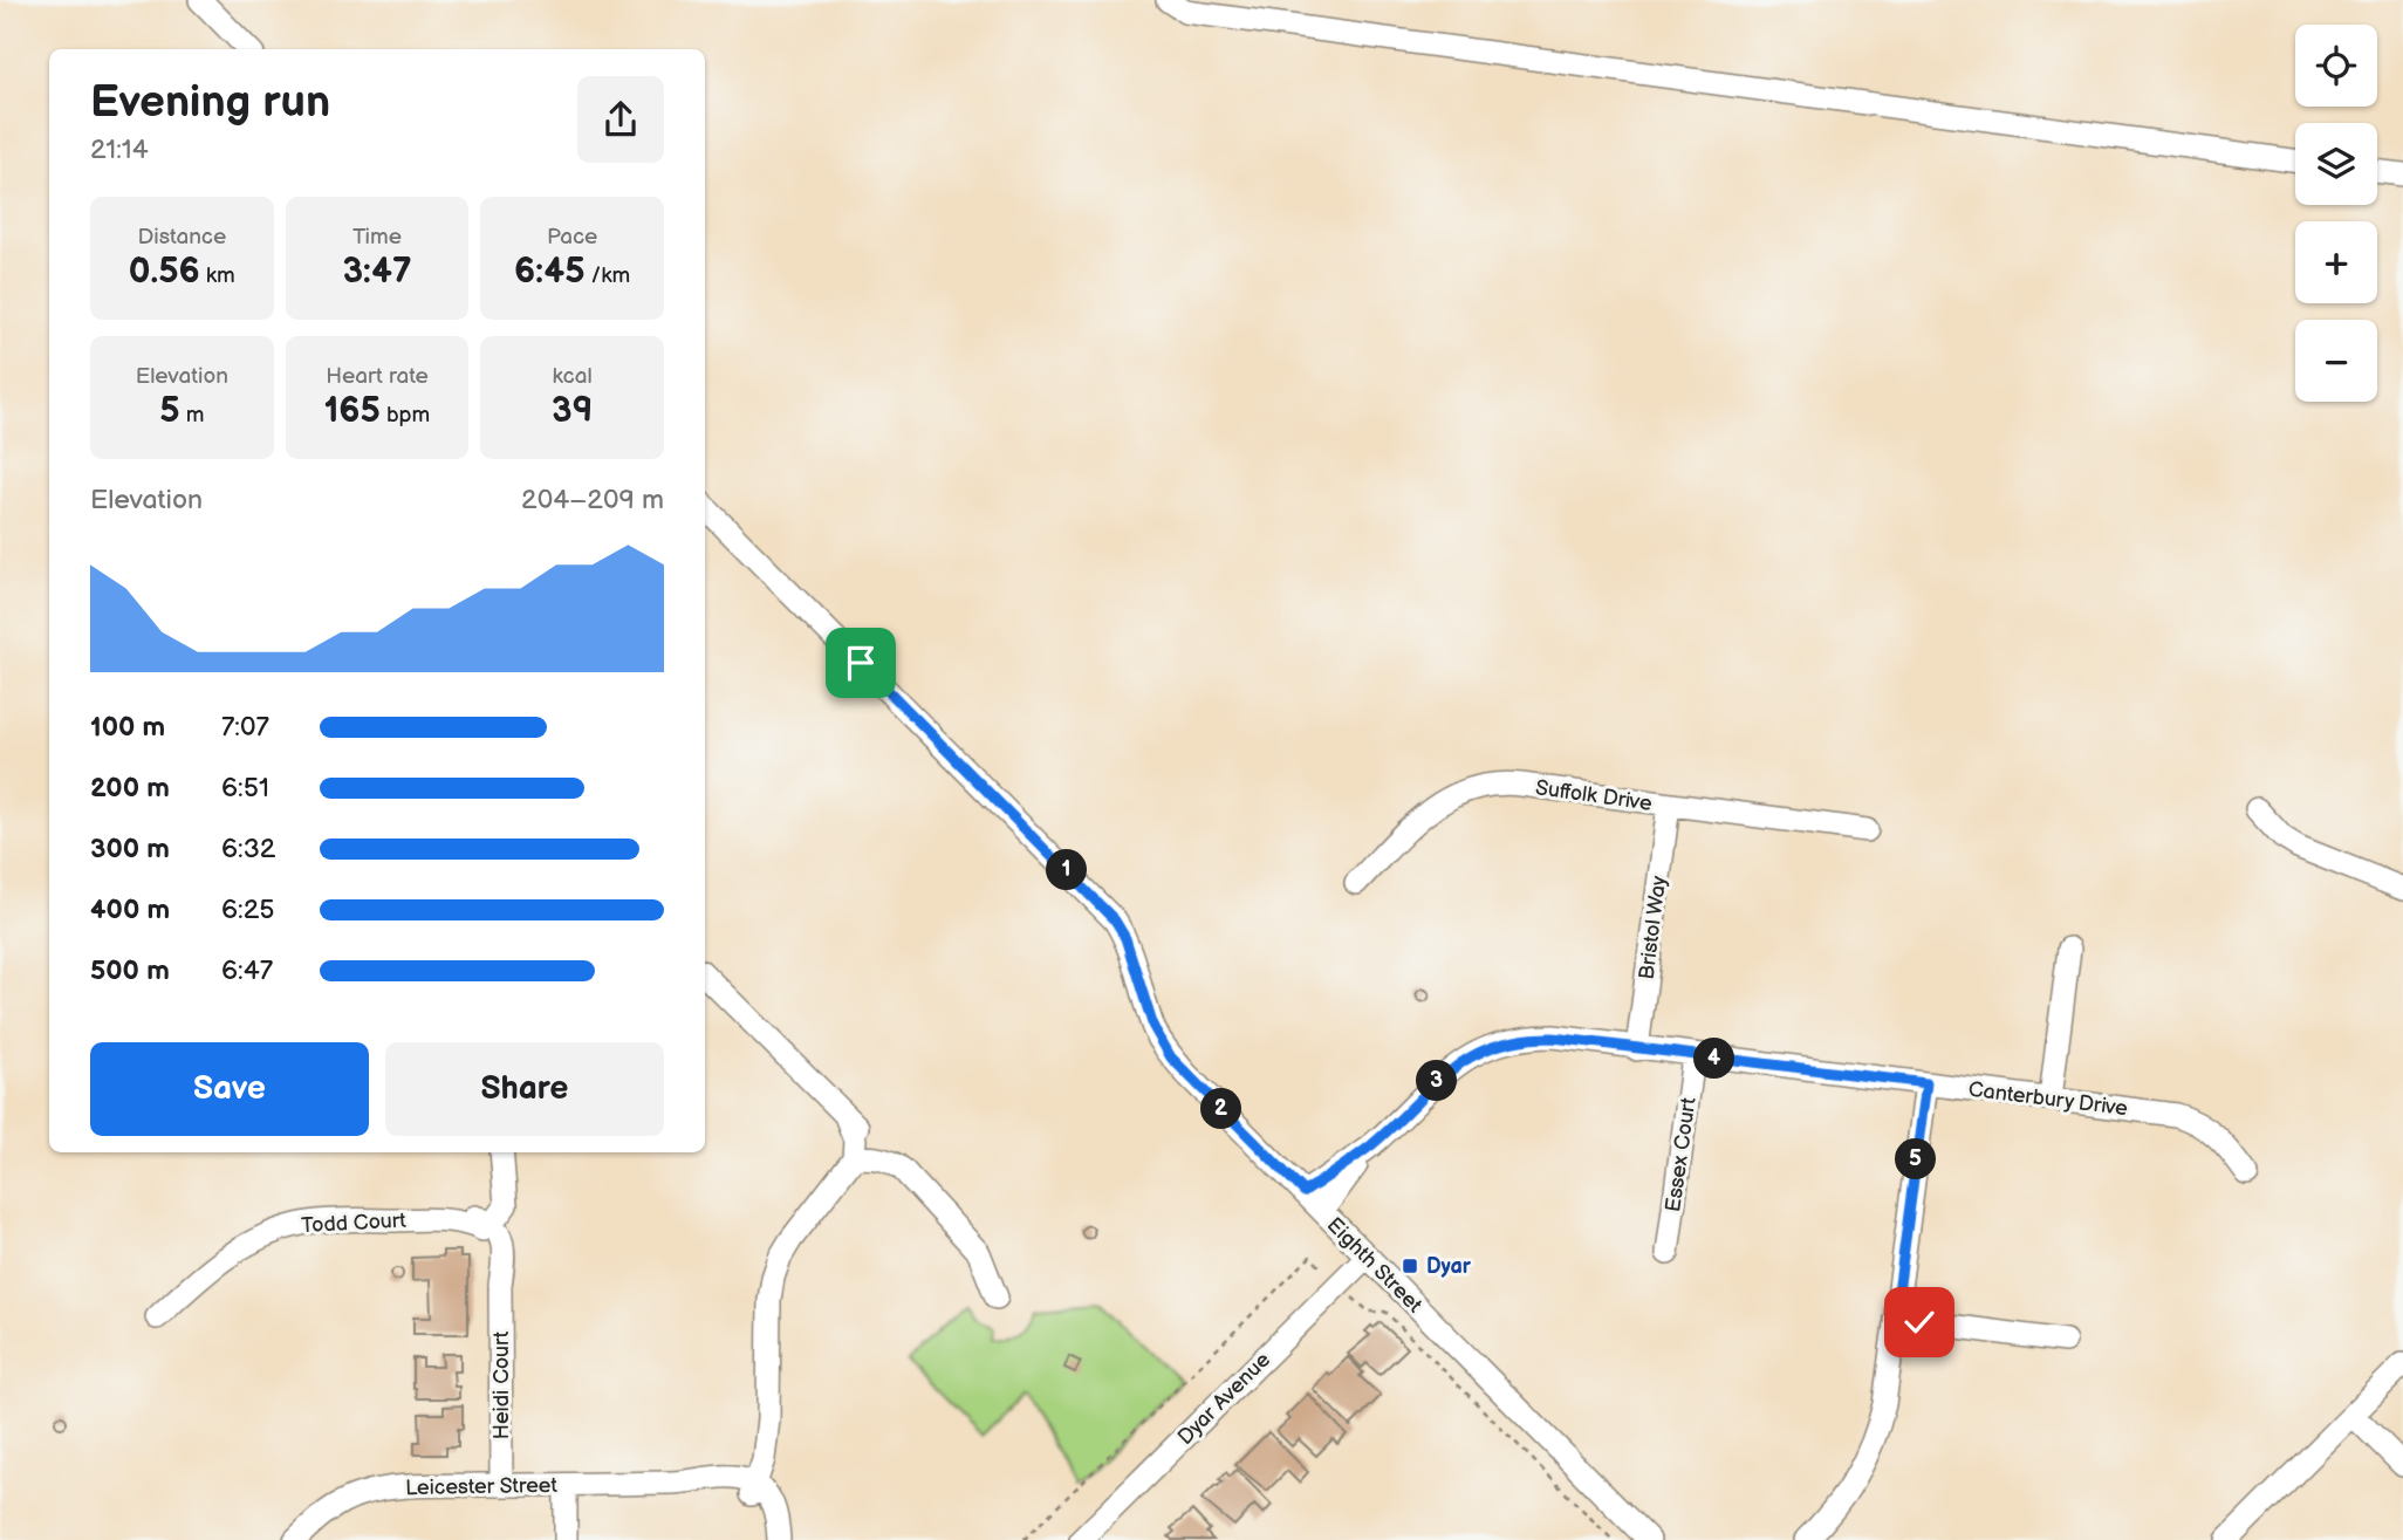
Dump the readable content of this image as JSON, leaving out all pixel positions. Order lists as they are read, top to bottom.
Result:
{
  "streets": {
    "street": [
      "Suffolk Drive",
      "Bristol Way",
      "Canterbury Drive",
      "Essex Court",
      "Todd Court",
      "Eighth Street",
      "Heidi Court",
      "Dyar Avenue",
      "Leicester Street"
    ]
  },
  "crossings": [
    ["Suffolk Drive", "Bristol Way"],
    ["Bristol Way", "Canterbury Drive"],
    ["Canterbury Drive", "Essex Court"],
    ["Canterbury Drive", "Eighth Street"],
    ["Todd Court", "Heidi Court"],
    ["Eighth Street", "Dyar Avenue"],
    ["Heidi Court", "Leicester Street"]
  ],
  "places": {
    "transit": ["Dyar"]
  },
  "page": {
    "map_buttons": ["+", "−"],
    "heading": ["Evening run", "21:14"],
    "stats": [
      ["Distance", "0.56 km"],
      ["Time", "3:47"],
      ["Pace", "6:45 /km"],
      ["Elevation", "5 m"],
      ["Heart rate", "165 bpm"],
      ["kcal", "39"]
    ],
    "chart": ["Elevation", "204–209 m"],
    "list": [
      {
        "name": "100 m",
        "note": "7:07"
      },
      {
        "name": "200 m",
        "note": "6:51"
      },
      {
        "name": "300 m",
        "note": "6:32"
      },
      {
        "name": "400 m",
        "note": "6:25"
      },
      {
        "name": "500 m",
        "note": "6:47"
      }
    ],
    "pins": [
      "1",
      "4",
      "3",
      "2",
      "5"
    ],
    "buttons": ["Save", "Share"]
  }
}
